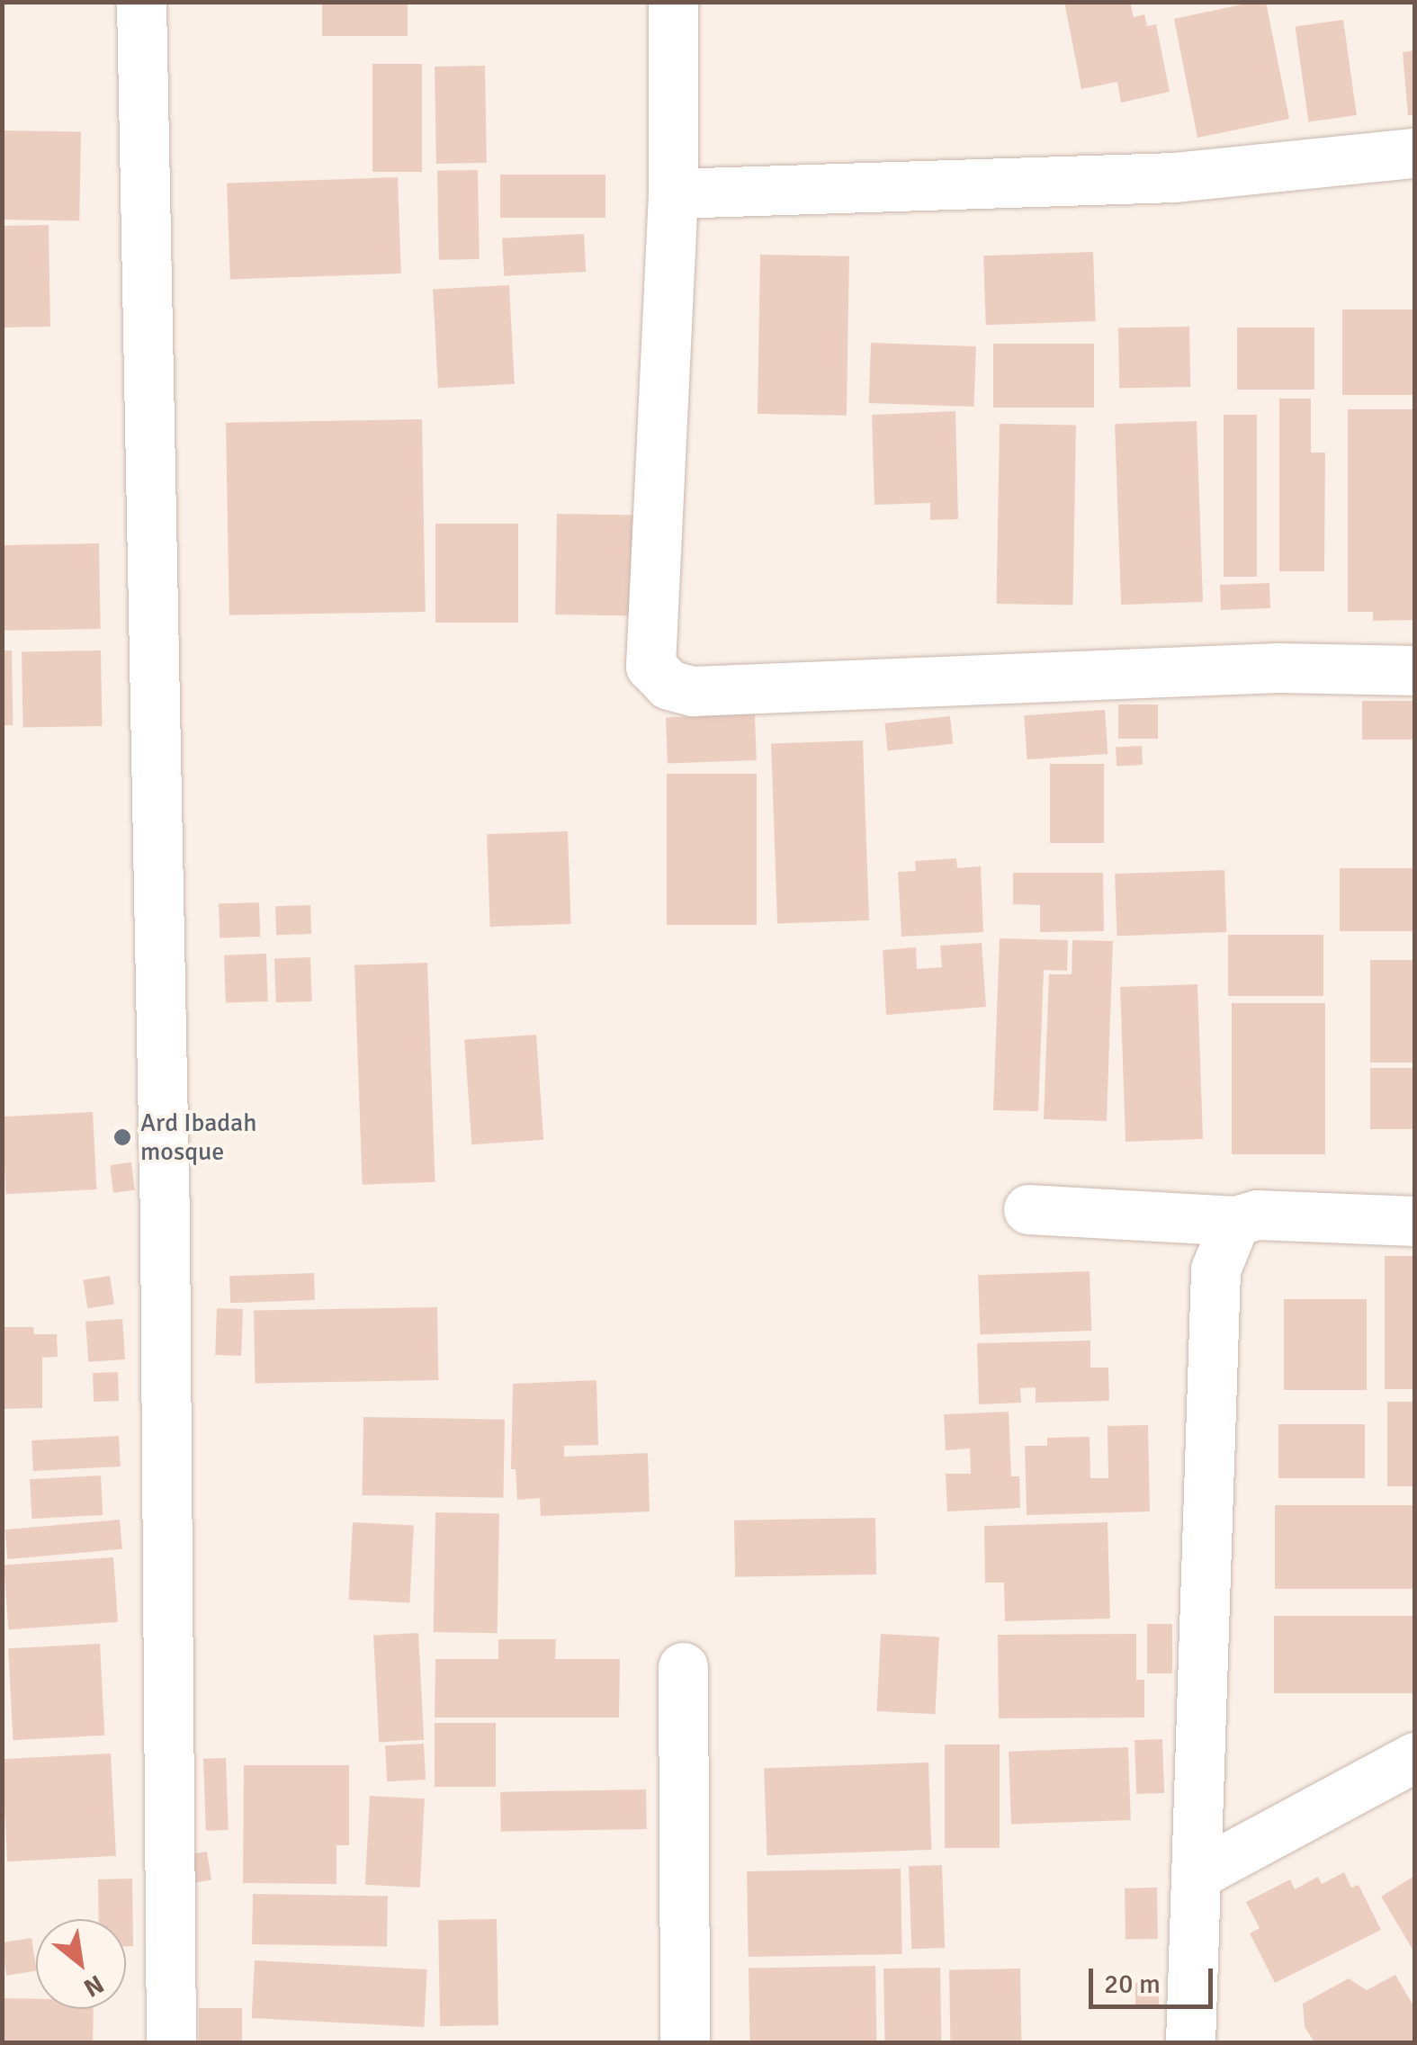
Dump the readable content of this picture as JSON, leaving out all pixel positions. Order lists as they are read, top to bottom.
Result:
{
  "places": ["Ard Ibadah mosque"],
  "scale_bar": "20 m",
  "north": "bottom right"
}
